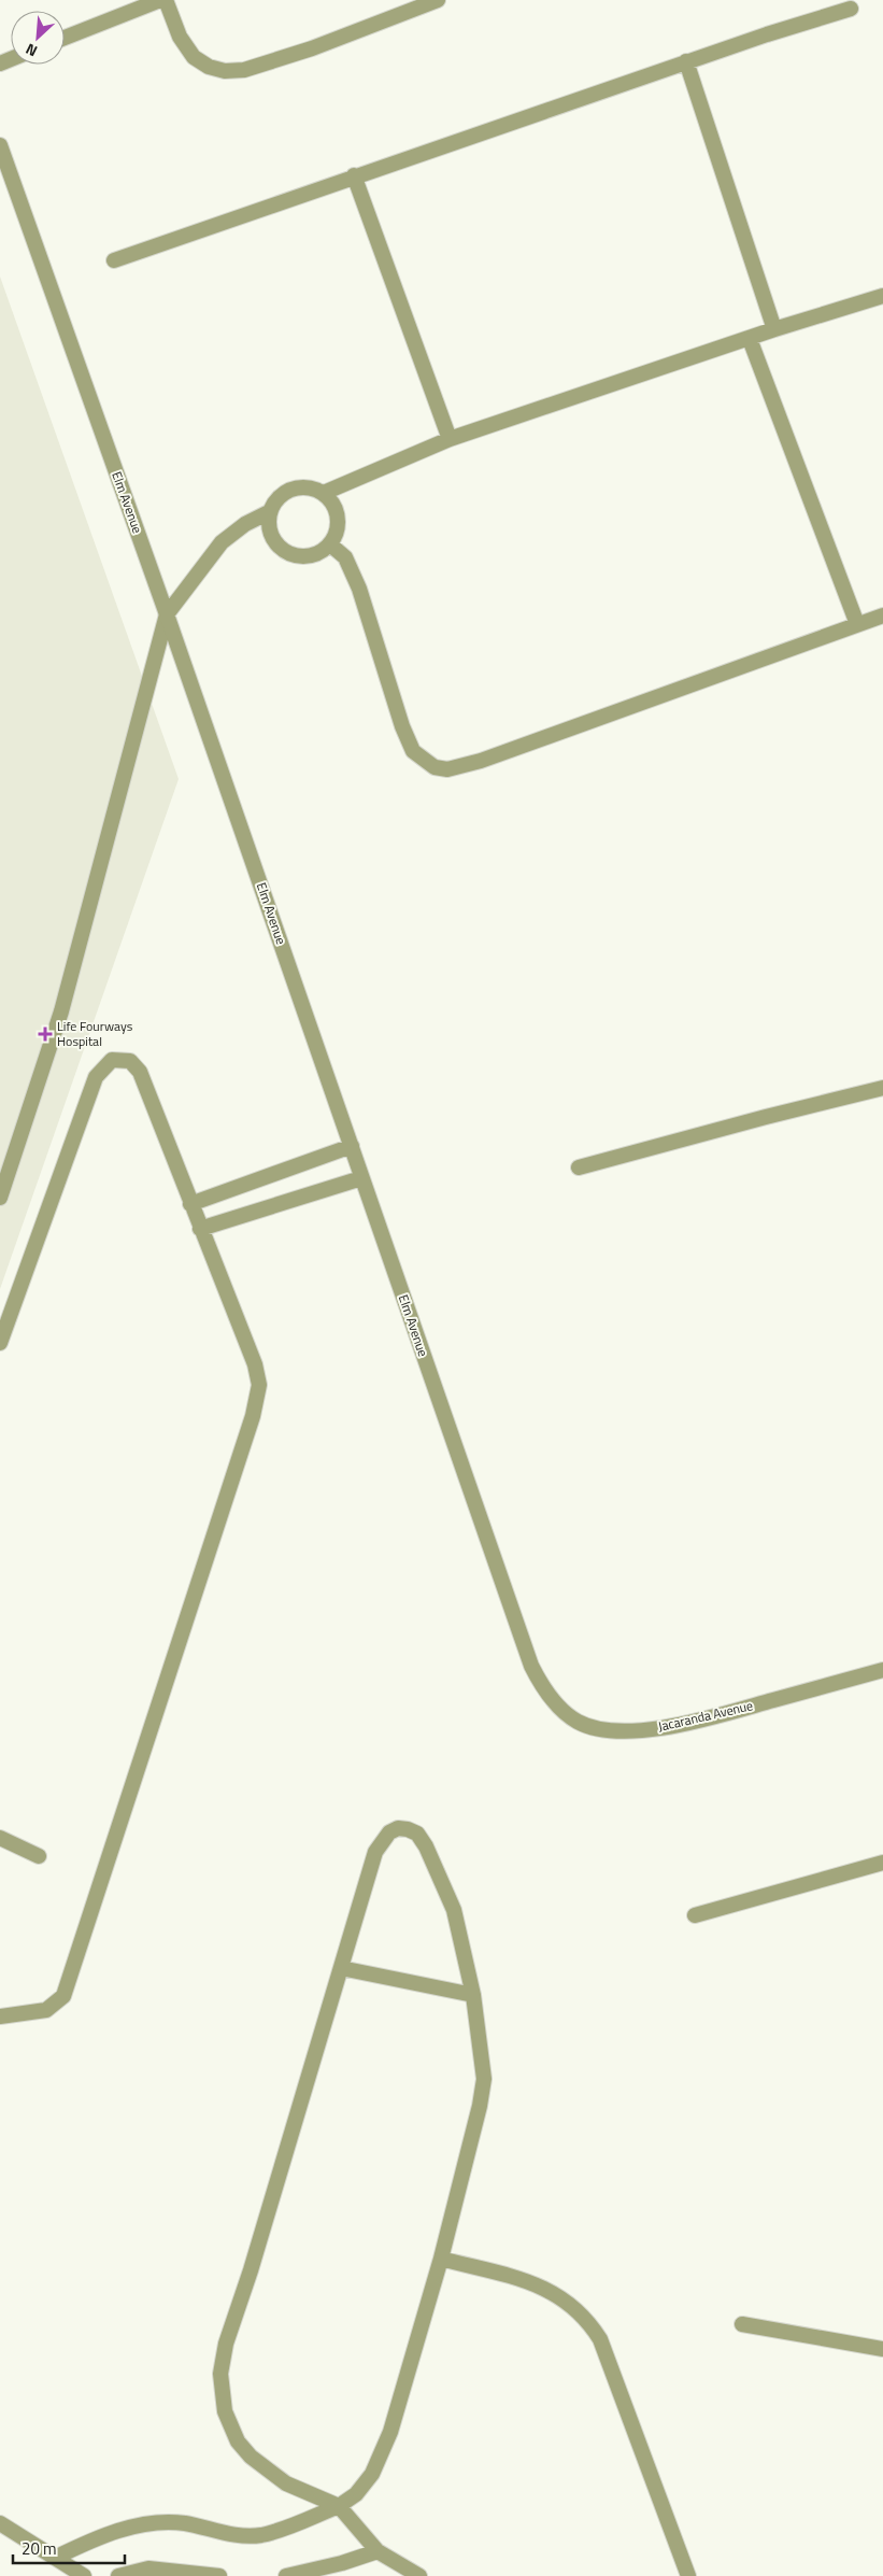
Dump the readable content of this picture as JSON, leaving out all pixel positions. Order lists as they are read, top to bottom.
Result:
{
  "streets": {
    "street": ["Elm Avenue", "Jacaranda Avenue"]
  },
  "crossings": [
    ["Elm Avenue", "Jacaranda Avenue"]
  ],
  "places": {
    "health": ["Life Fourways Hospital"]
  },
  "scale_bar": "20 m",
  "north": "bottom left"
}
